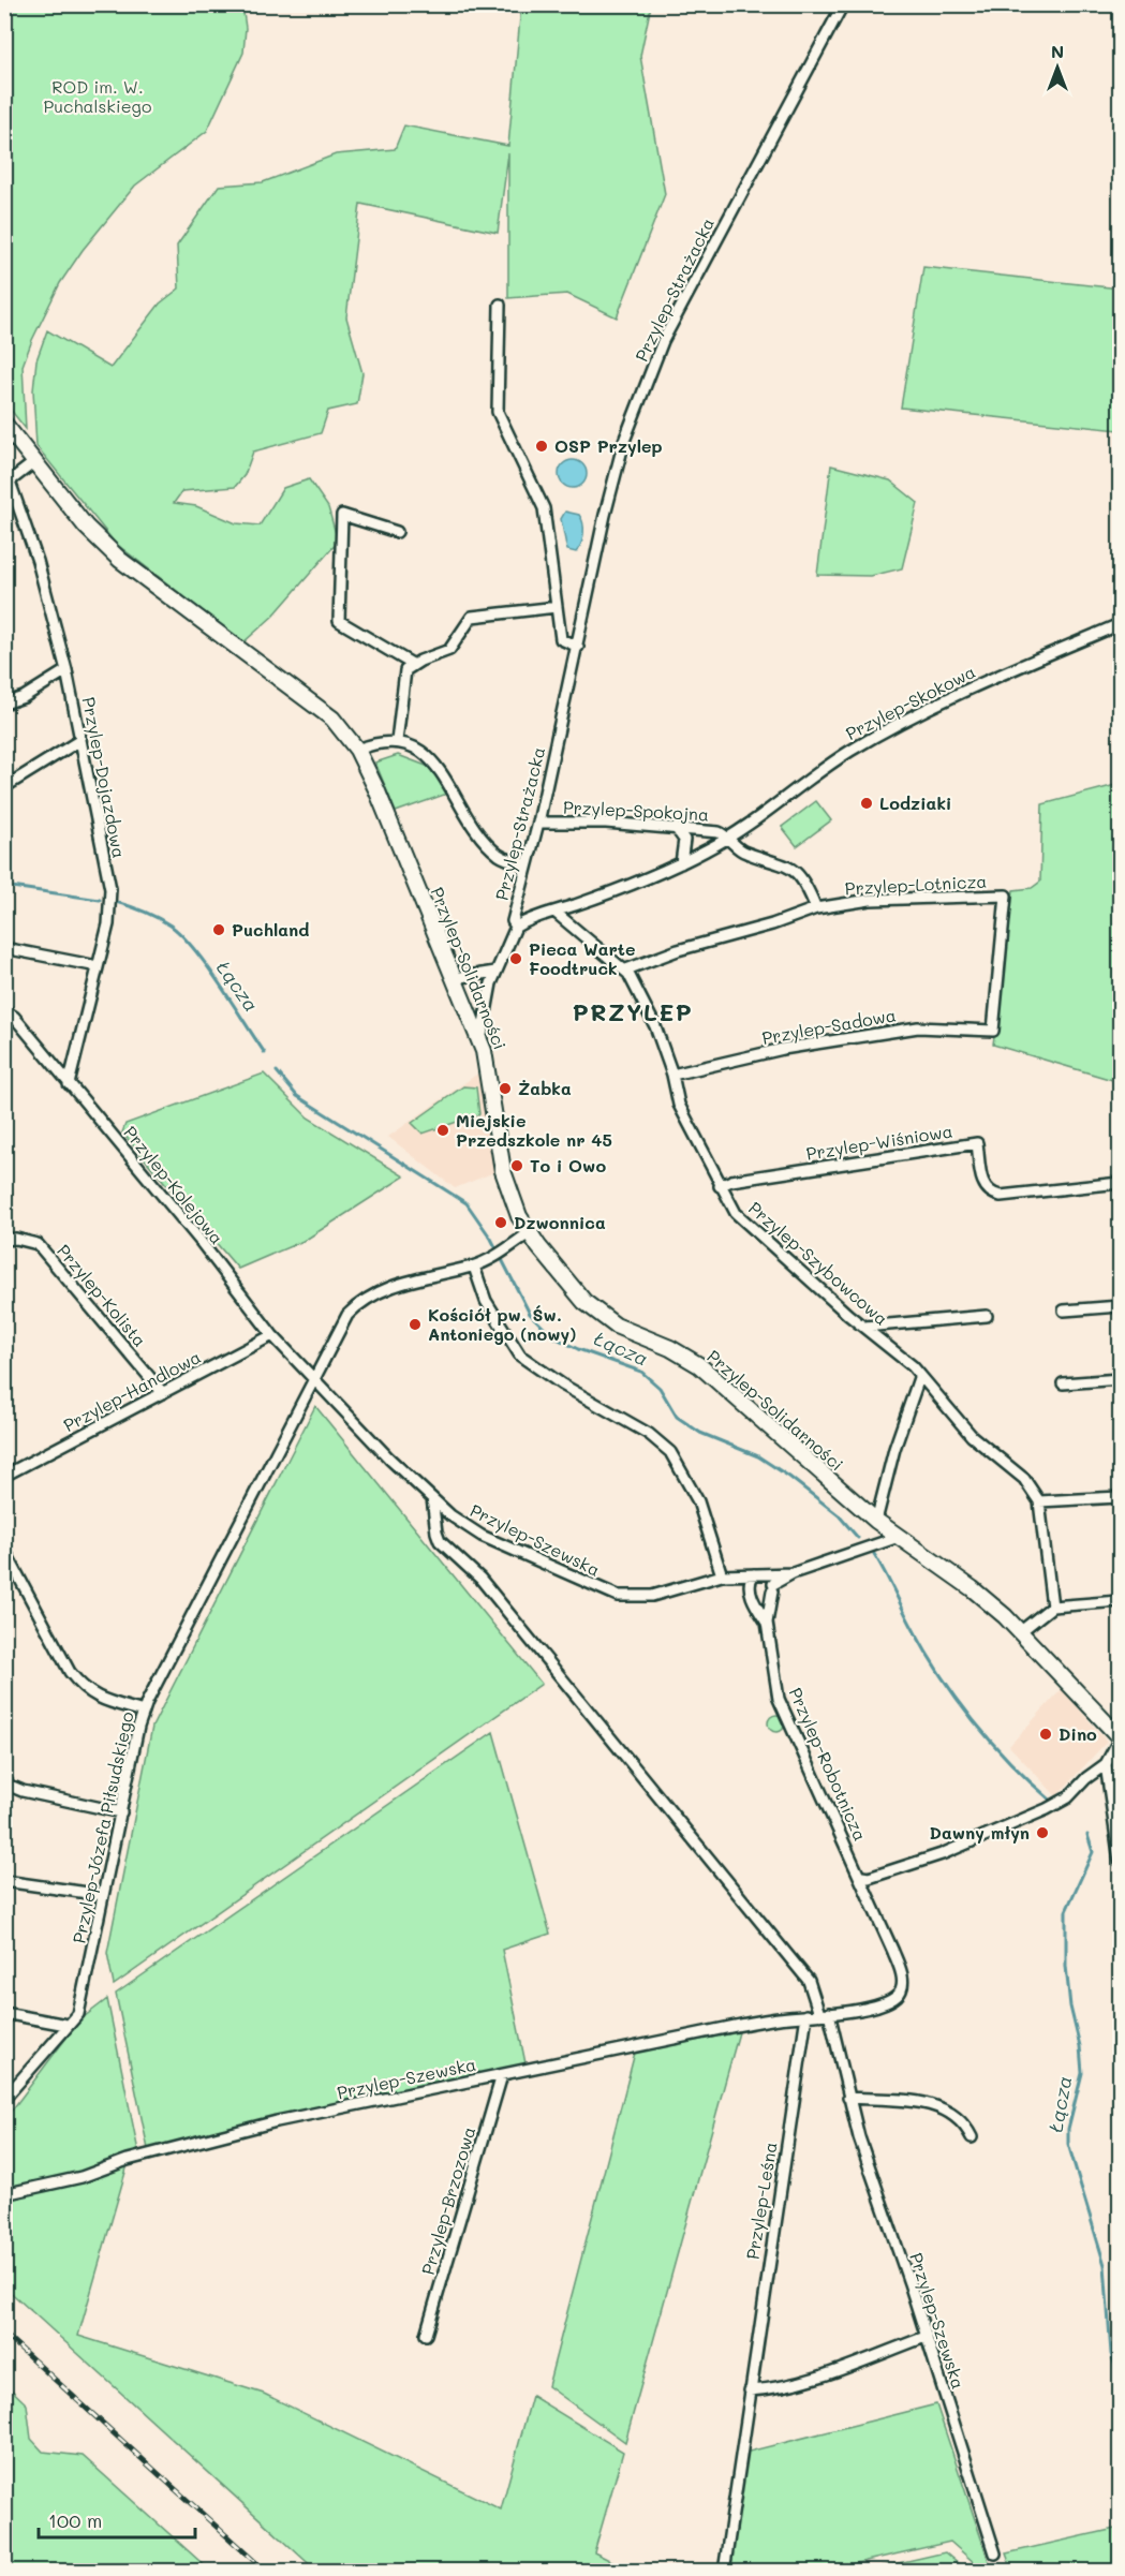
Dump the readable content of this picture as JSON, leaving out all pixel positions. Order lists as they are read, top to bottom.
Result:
{
  "streets": {
    "main road": ["Przylep-Solidarności"],
    "street": [
      "Przylep-Strażacka",
      "Przylep-Skokowa",
      "Przylep-Dojazdowa",
      "Przylep-Spokojna",
      "Przylep-Lotnicza",
      "Przylep-Sadowa",
      "Przylep-Wiśniowa",
      "Przylep-Kolejowa",
      "Przylep-Szybowcowa",
      "Przylep-Kolista",
      "Przylep-Handlowa",
      "Przylep-Szewska",
      "Przylep-Robotnicza",
      "Przylep-Józefa Piłsudskiego",
      "Przylep-Brzozowa",
      "Przylep-Leśna"
    ]
  },
  "crossings": [
    ["Przylep-Strażacka", "Przylep-Skokowa"],
    ["Przylep-Strażacka", "Przylep-Spokojna"],
    ["Przylep-Strażacka", "Przylep-Solidarności"],
    ["Przylep-Skokowa", "Przylep-Spokojna"],
    ["Przylep-Skokowa", "Przylep-Szybowcowa"],
    ["Przylep-Dojazdowa", "Przylep-Kolejowa"],
    ["Przylep-Lotnicza", "Przylep-Sadowa"],
    ["Przylep-Lotnicza", "Przylep-Szybowcowa"],
    ["Przylep-Sadowa", "Przylep-Szybowcowa"],
    ["Przylep-Wiśniowa", "Przylep-Szybowcowa"],
    ["Przylep-Kolejowa", "Przylep-Handlowa"],
    ["Przylep-Kolejowa", "Przylep-Szewska"],
    ["Przylep-Kolejowa", "Przylep-Józefa Piłsudskiego"],
    ["Przylep-Kolista", "Przylep-Handlowa"],
    ["Przylep-Szewska", "Przylep-Robotnicza"],
    ["Przylep-Szewska", "Przylep-Józefa Piłsudskiego"],
    ["Przylep-Szewska", "Przylep-Brzozowa"],
    ["Przylep-Szewska", "Przylep-Leśna"]
  ],
  "districts": ["PRZYLEP"],
  "water": ["Łącza"],
  "parks": ["ROD im. W. Puchalskiego"],
  "places": [
    "OSP Przylep",
    "Lodziaki",
    "Puchland",
    "Pieca Warte Foodtruck",
    "Żabka",
    "Miejskie Przedszkole nr 45",
    "To i Owo",
    "Dzwonnica",
    "Kościół pw. Św. Antoniego (nowy)",
    "Dino",
    "Dawny młyn"
  ],
  "scale_bar": "100 m",
  "north": "top"
}
